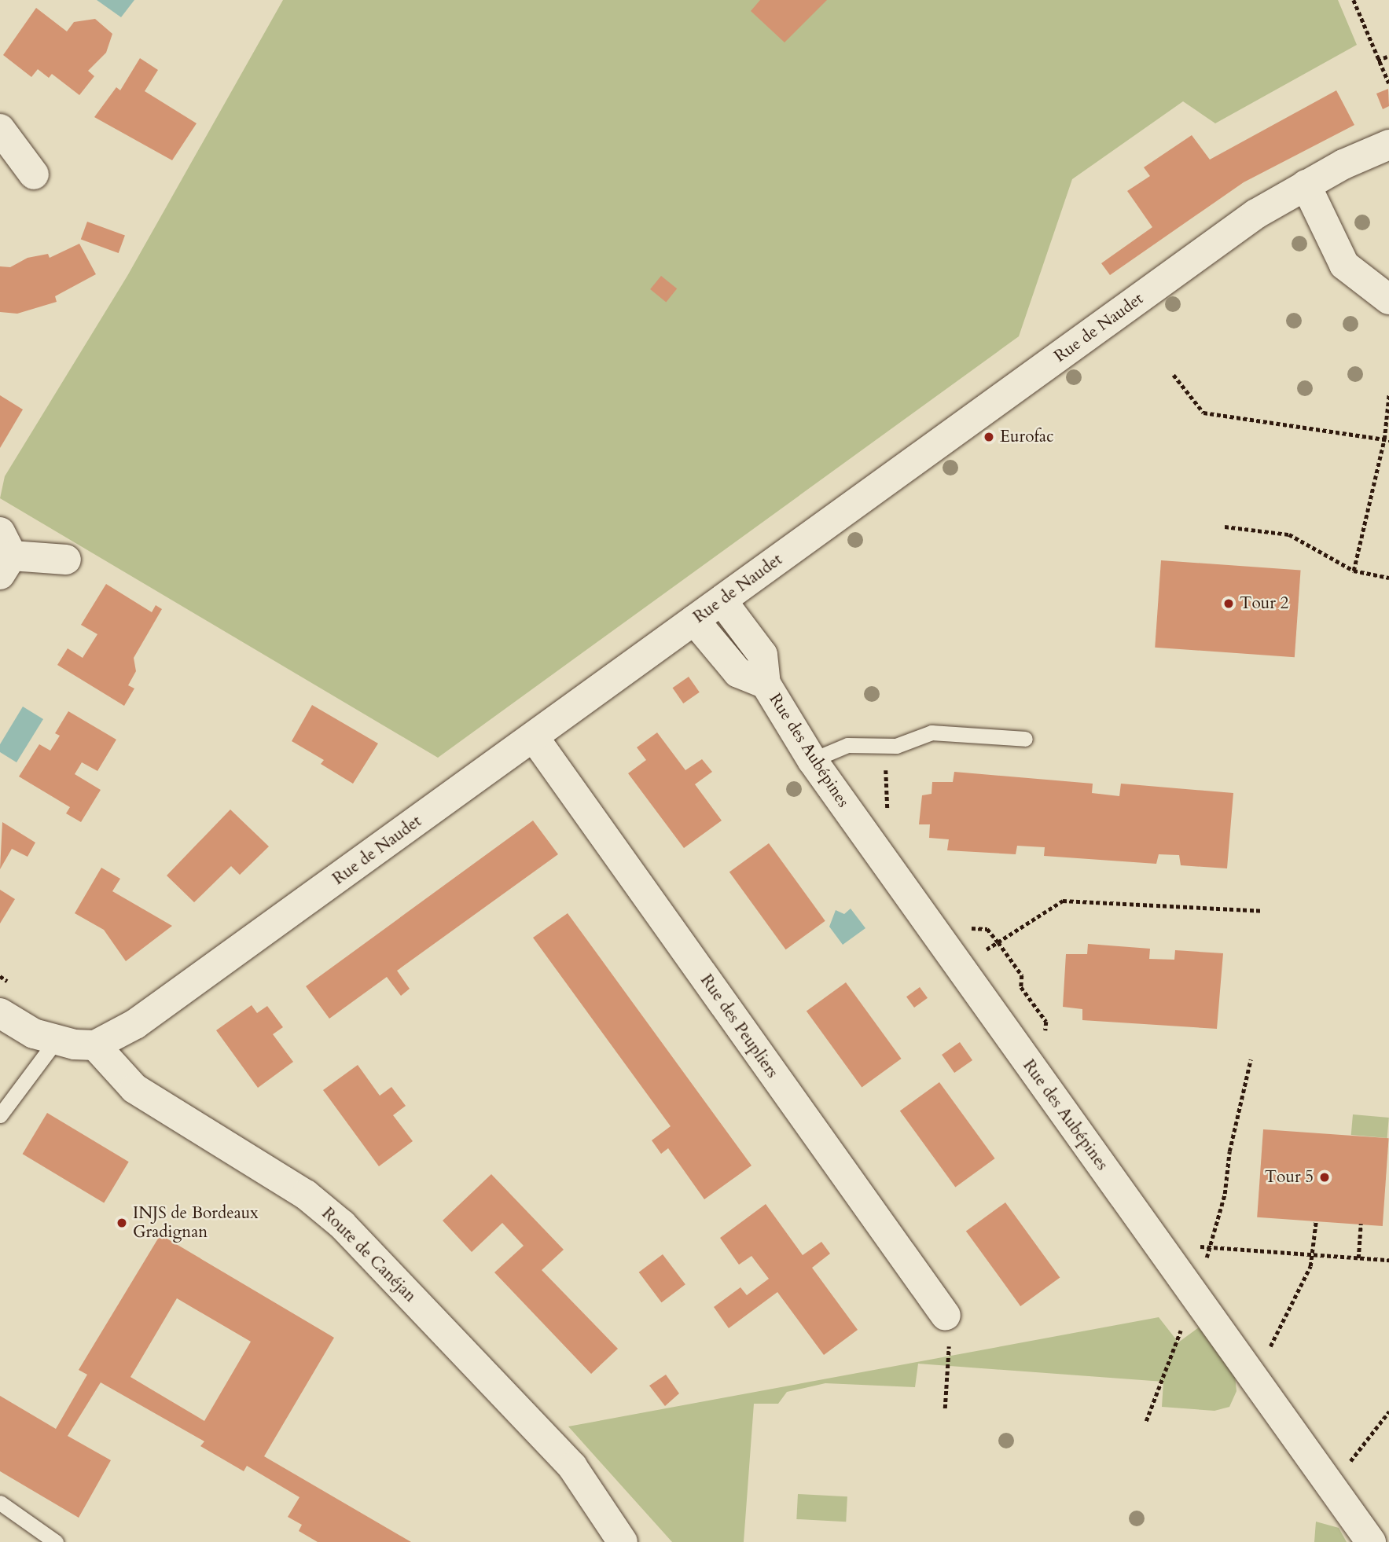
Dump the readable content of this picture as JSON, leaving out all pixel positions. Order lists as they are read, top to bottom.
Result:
{
  "streets": {
    "street": [
      "Rue de Naudet",
      "Rue des Aubépines",
      "Rue des Peupliers",
      "Route de Canéjan"
    ]
  },
  "crossings": [
    ["Rue de Naudet", "Rue des Aubépines"],
    ["Rue de Naudet", "Rue des Peupliers"],
    ["Rue de Naudet", "Route de Canéjan"]
  ],
  "places": [
    "Eurofac",
    "Tour 2",
    "Tour 5",
    "INJS de Bordeaux Gradignan"
  ]
}
